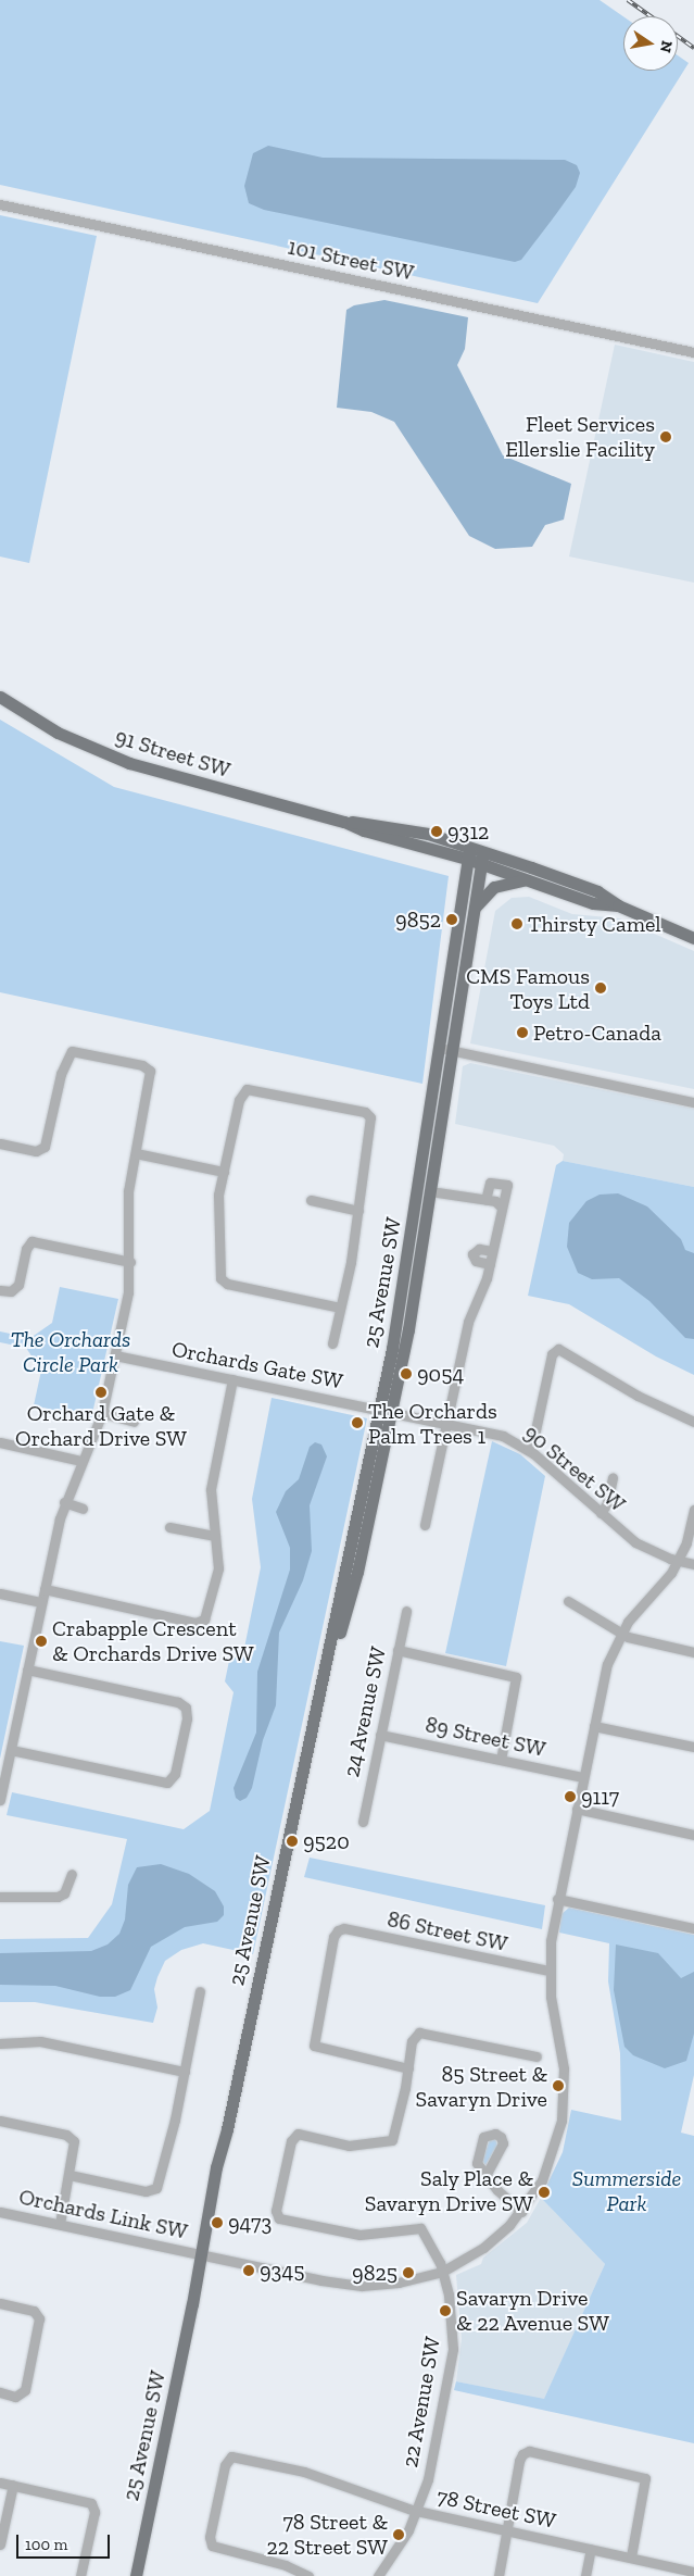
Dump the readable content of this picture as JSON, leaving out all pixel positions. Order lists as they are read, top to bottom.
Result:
{
  "streets": {
    "main road": ["91 Street SW", "25 Avenue SW"],
    "street": [
      "101 Street SW",
      "Orchards Gate SW",
      "90 Street SW",
      "24 Avenue SW",
      "89 Street SW",
      "86 Street SW",
      "Orchards Link SW",
      "22 Avenue SW",
      "78 Street SW"
    ]
  },
  "crossings": [
    ["91 Street SW", "25 Avenue SW"],
    ["25 Avenue SW", "Orchards Gate SW"],
    ["25 Avenue SW", "90 Street SW"],
    ["25 Avenue SW", "Orchards Link SW"],
    ["Orchards Gate SW", "90 Street SW"],
    ["90 Street SW", "Orchards Link SW"],
    ["24 Avenue SW", "89 Street SW"],
    ["89 Street SW", "Orchards Link SW"],
    ["86 Street SW", "Orchards Link SW"],
    ["86 Street SW", "22 Avenue SW"],
    ["Orchards Link SW", "22 Avenue SW"],
    ["22 Avenue SW", "78 Street SW"]
  ],
  "parks": ["The Orchards Circle Park", "Summerside Park"],
  "places": [
    "Fleet Services Ellerslie Facility",
    "9312",
    "9852",
    "Thirsty Camel",
    "CMS Famous Toys Ltd",
    "Petro-Canada",
    "9054",
    "Orchard Gate & Orchard Drive SW",
    "The Orchards Palm Trees 1",
    "Crabapple Crescent & Orchards Drive SW",
    "9117",
    "9520",
    "85 Street & Savaryn Drive",
    "Saly Place & Savaryn Drive SW",
    "9473",
    "9345",
    "9825",
    "Savaryn Drive & 22 Avenue SW",
    "78 Street & 22 Street SW"
  ],
  "scale_bar": "100 m",
  "north": "right"
}
